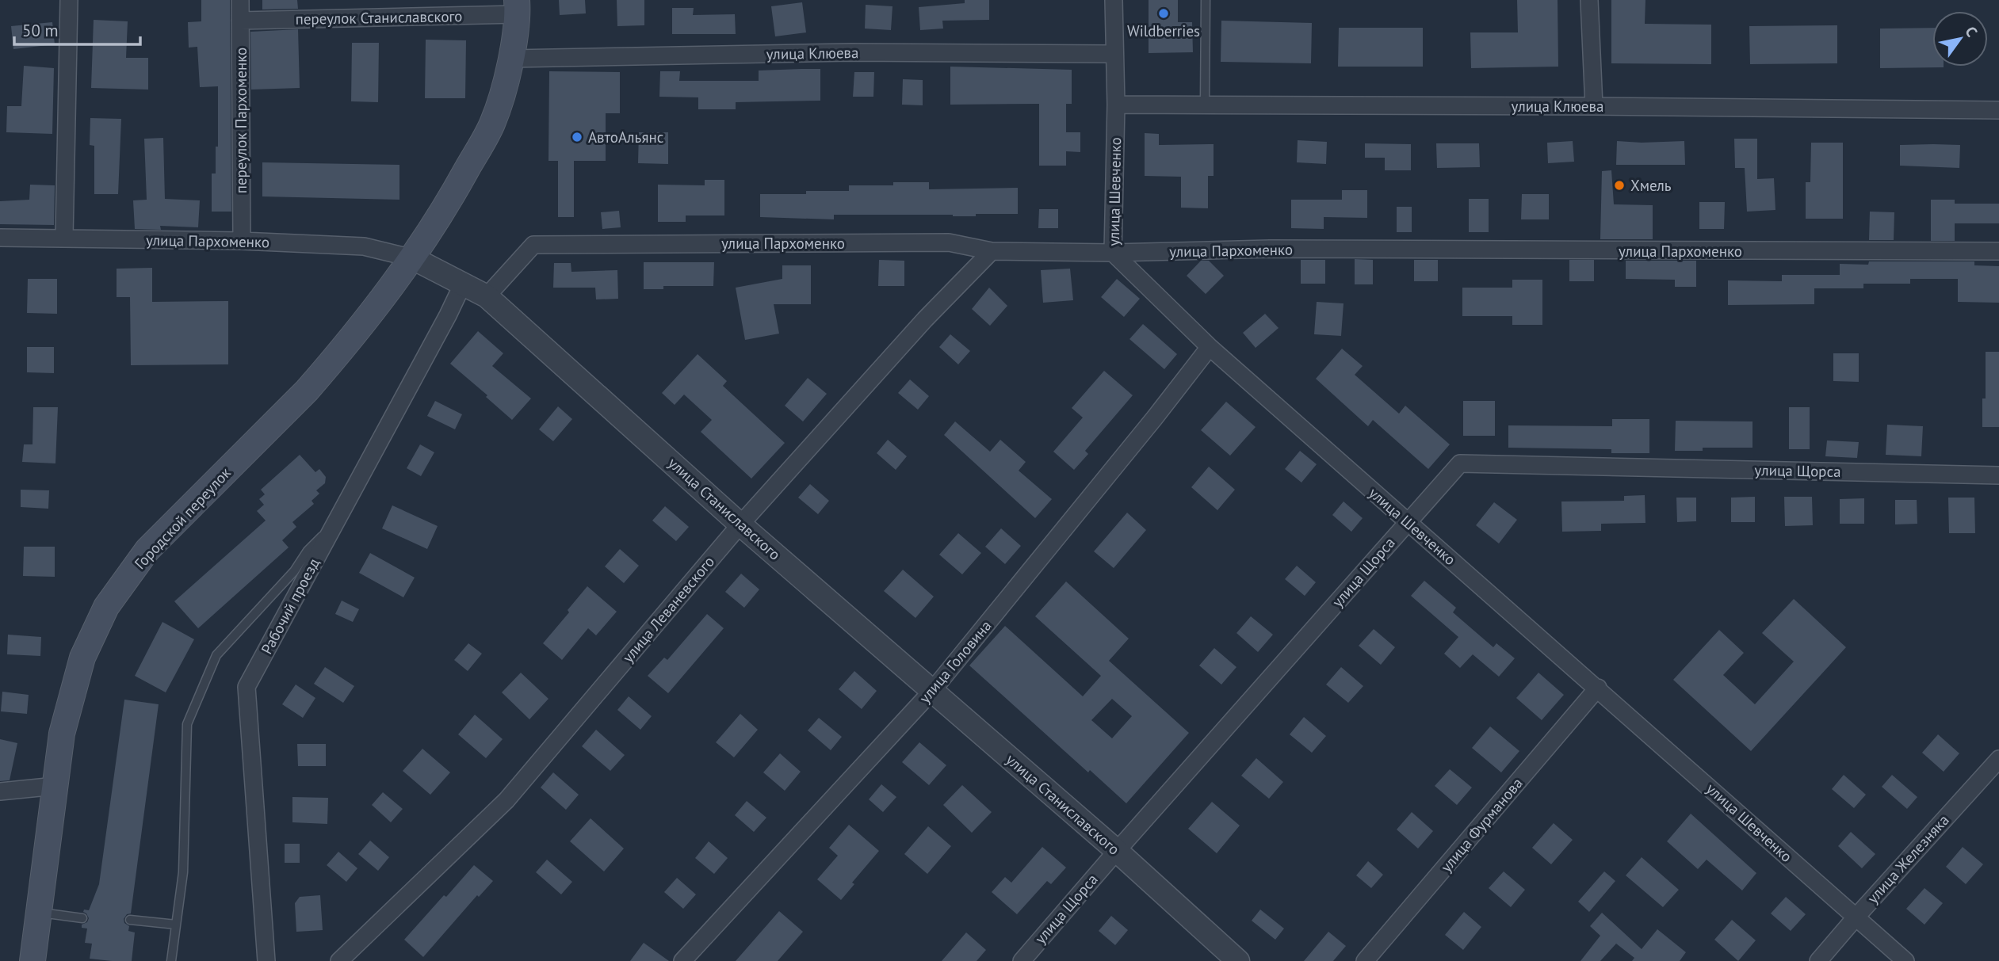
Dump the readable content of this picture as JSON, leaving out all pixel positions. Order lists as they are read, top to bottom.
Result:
{
  "streets": {
    "main road": ["Городской переулок"],
    "street": [
      "переулок Станиславского",
      "улица Клюева",
      "переулок Пархоменко",
      "улица Шевченко",
      "улица Пархоменко",
      "улица Щорса",
      "улица Станиславского",
      "Рабочий проезд",
      "улица Леваневского",
      "улица Головина",
      "улица Фурманова",
      "улица Железняка"
    ]
  },
  "crossings": [
    ["переулок Станиславского", "переулок Пархоменко"],
    ["улица Клюева", "улица Шевченко"],
    ["переулок Пархоменко", "улица Пархоменко"],
    ["улица Шевченко", "улица Пархоменко"],
    ["улица Шевченко", "улица Щорса"],
    ["улица Шевченко", "улица Головина"],
    ["улица Шевченко", "улица Фурманова"],
    ["улица Шевченко", "улица Железняка"],
    ["улица Пархоменко", "улица Станиславского"],
    ["улица Пархоменко", "Городской переулок"],
    ["улица Пархоменко", "улица Леваневского"],
    ["улица Щорса", "улица Станиславского"],
    ["улица Станиславского", "Городской переулок"],
    ["улица Станиславского", "Рабочий проезд"],
    ["улица Станиславского", "улица Леваневского"],
    ["улица Станиславского", "улица Головина"]
  ],
  "places": ["Wildberries", "АвтоАльянс", "Хмель"],
  "scale_bar": "50 m",
  "north": "top right"
}
